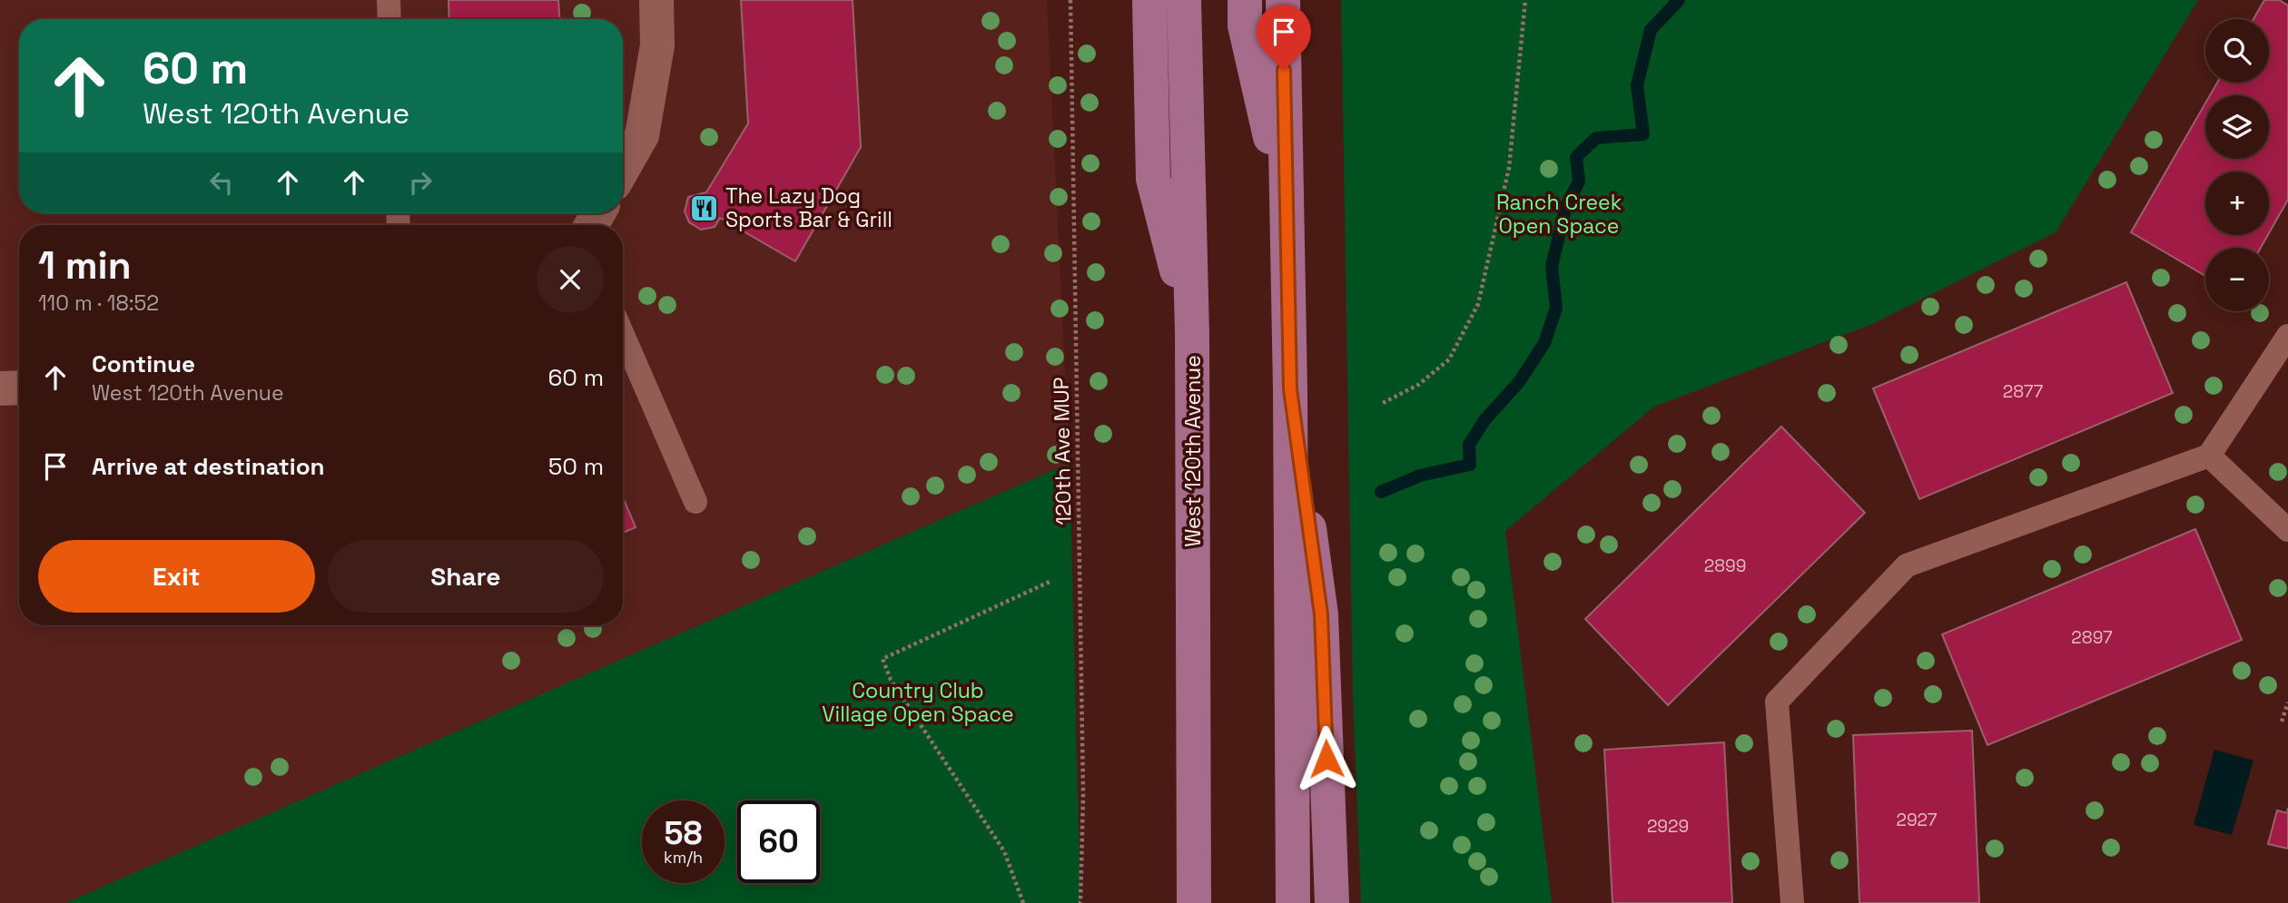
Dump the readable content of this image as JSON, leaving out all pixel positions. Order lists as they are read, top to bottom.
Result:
{
  "streets": {
    "main road": ["West 120th Avenue"],
    "path": ["120th Ave MUP"]
  },
  "parks": ["Ranch Creek Open Space", "Country Club Village Open Space"],
  "places": {
    "restaurant": ["The Lazy Dog Sports Bar & Grill"]
  },
  "house_numbers": [
    "2877",
    "2899",
    "2897",
    "2927",
    "2929"
  ],
  "page": {
    "map_buttons": ["+", "−"],
    "turn": ["60 m", "West 120th Avenue"],
    "heading": ["1 min", "110 m · 18:52"],
    "list": [
      {
        "name": "Continue",
        "note": "West 120th Avenue",
        "value": "60 m"
      },
      {
        "name": "Arrive at destination",
        "value": "50 m"
      }
    ],
    "buttons": ["Exit", "Share"],
    "speed": "58 km/h",
    "limit": "60"
  }
}
